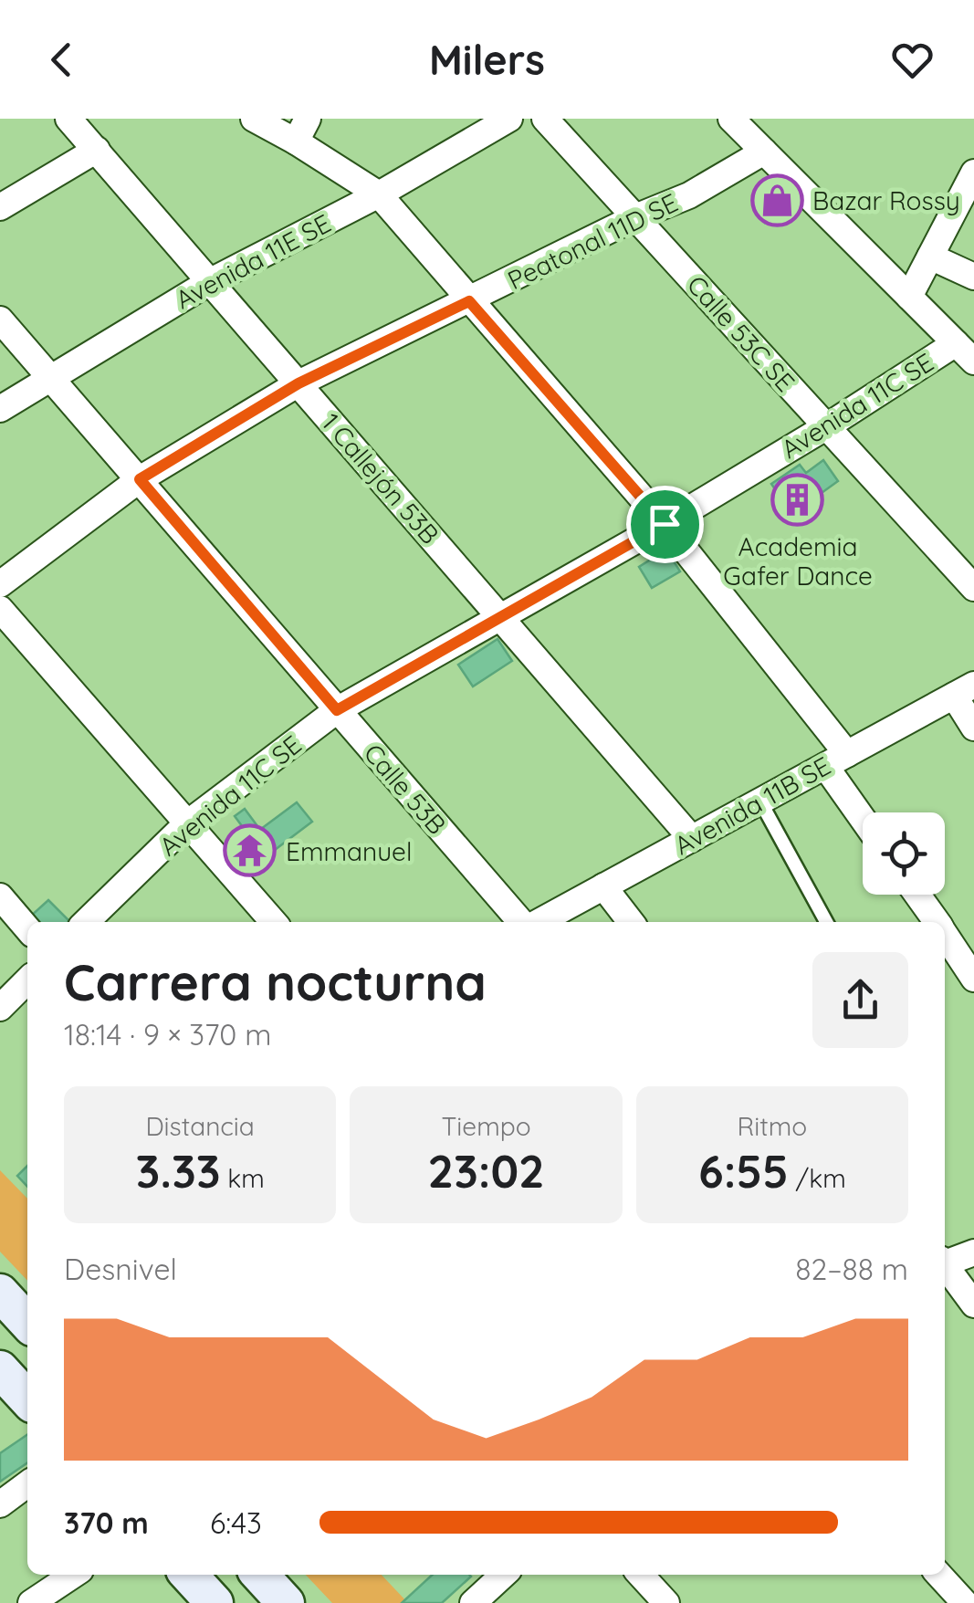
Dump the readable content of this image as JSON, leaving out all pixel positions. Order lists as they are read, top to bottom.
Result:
{
  "streets": {
    "street": [
      "Peatonal 11D SE",
      "Avenida 11E SE",
      "Calle 53C SE",
      "Avenida 11C SE",
      "1 Callejón 53B",
      "Calle 53B",
      "Avenida 11B SE"
    ]
  },
  "crossings": [
    ["Peatonal 11D SE", "Calle 53C SE"],
    ["Peatonal 11D SE", "1 Callejón 53B"],
    ["Peatonal 11D SE", "Calle 53B"],
    ["Avenida 11E SE", "1 Callejón 53B"],
    ["Avenida 11E SE", "Calle 53B"],
    ["Calle 53C SE", "Avenida 11C SE"],
    ["Avenida 11C SE", "1 Callejón 53B"],
    ["Avenida 11C SE", "Calle 53B"],
    ["1 Callejón 53B", "Avenida 11B SE"]
  ],
  "places": {
    "shop": ["Bazar Rossy"],
    "building": ["Academia Gafer Dance"],
    "temple": ["Emmanuel"]
  },
  "page": {
    "header": "Milers",
    "heading": ["Carrera nocturna", "18:14 · 9 × 370 m"],
    "stats": [
      ["Distancia", "3.33 km"],
      ["Tiempo", "23:02"],
      ["Ritmo", "6:55 /km"]
    ],
    "chart": ["Desnivel", "82–88 m"],
    "list": [
      {
        "name": "370 m",
        "note": "6:43"
      }
    ]
  }
}
